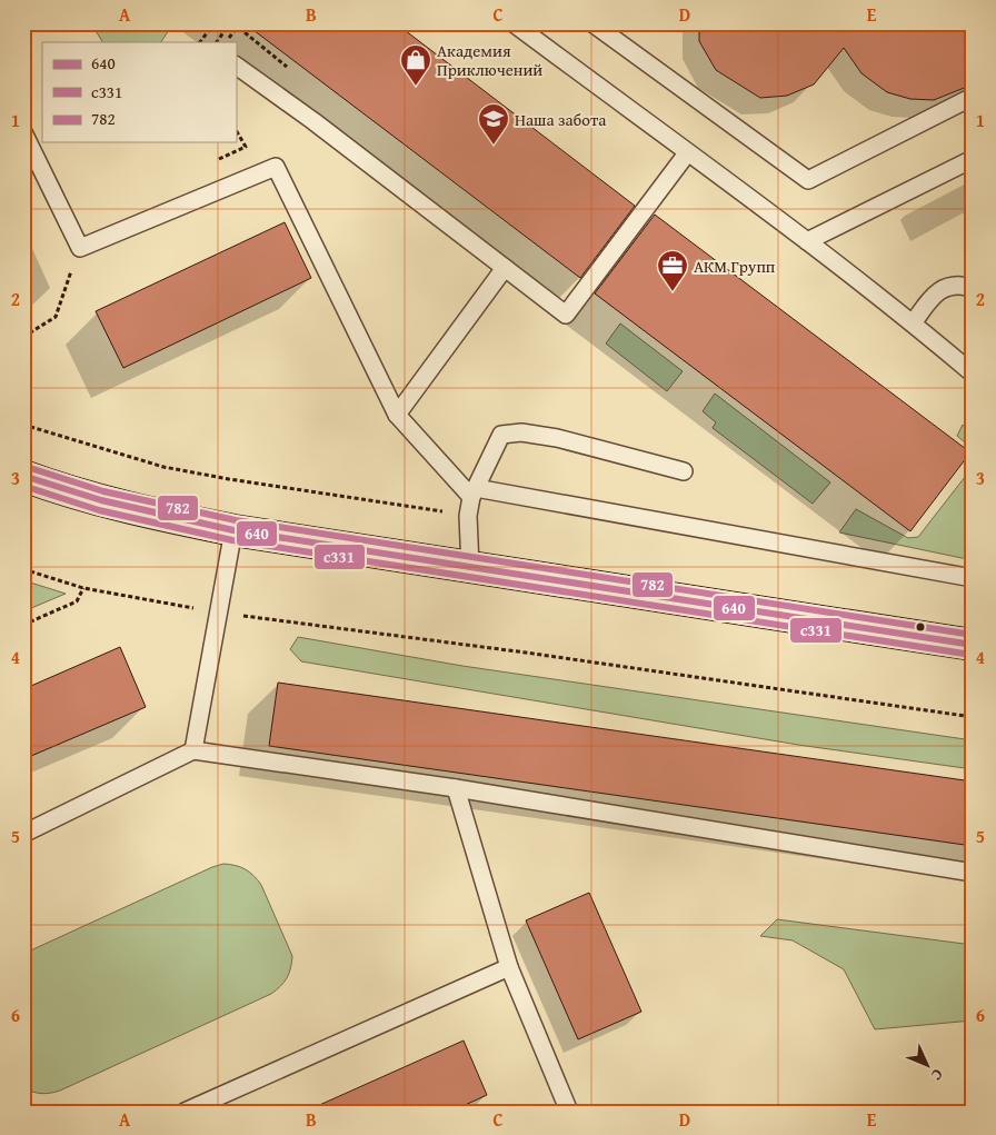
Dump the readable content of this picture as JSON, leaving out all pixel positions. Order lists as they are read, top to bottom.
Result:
{
  "places": {
    "shop": ["Академия Приключений"],
    "school or university": ["Наша забота"],
    "office": ["АКМ Групп"]
  },
  "lines": ["transit line 782", "transit line 640", "transit line с331"],
  "legend": ["640", "с331", "782"],
  "north": "bottom right",
  "grid": {
    "columns": [
      "A",
      "B",
      "C",
      "D",
      "E"
    ],
    "rows": [
      "1",
      "2",
      "3",
      "4",
      "5",
      "6"
    ]
  }
}
